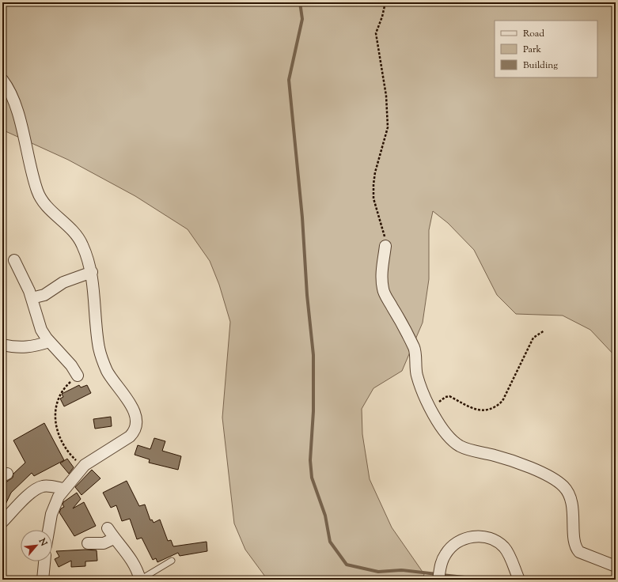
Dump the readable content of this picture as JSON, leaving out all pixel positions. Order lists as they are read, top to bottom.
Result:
{
  "legend": ["Road", "Park", "Building"],
  "north": "top right"
}
